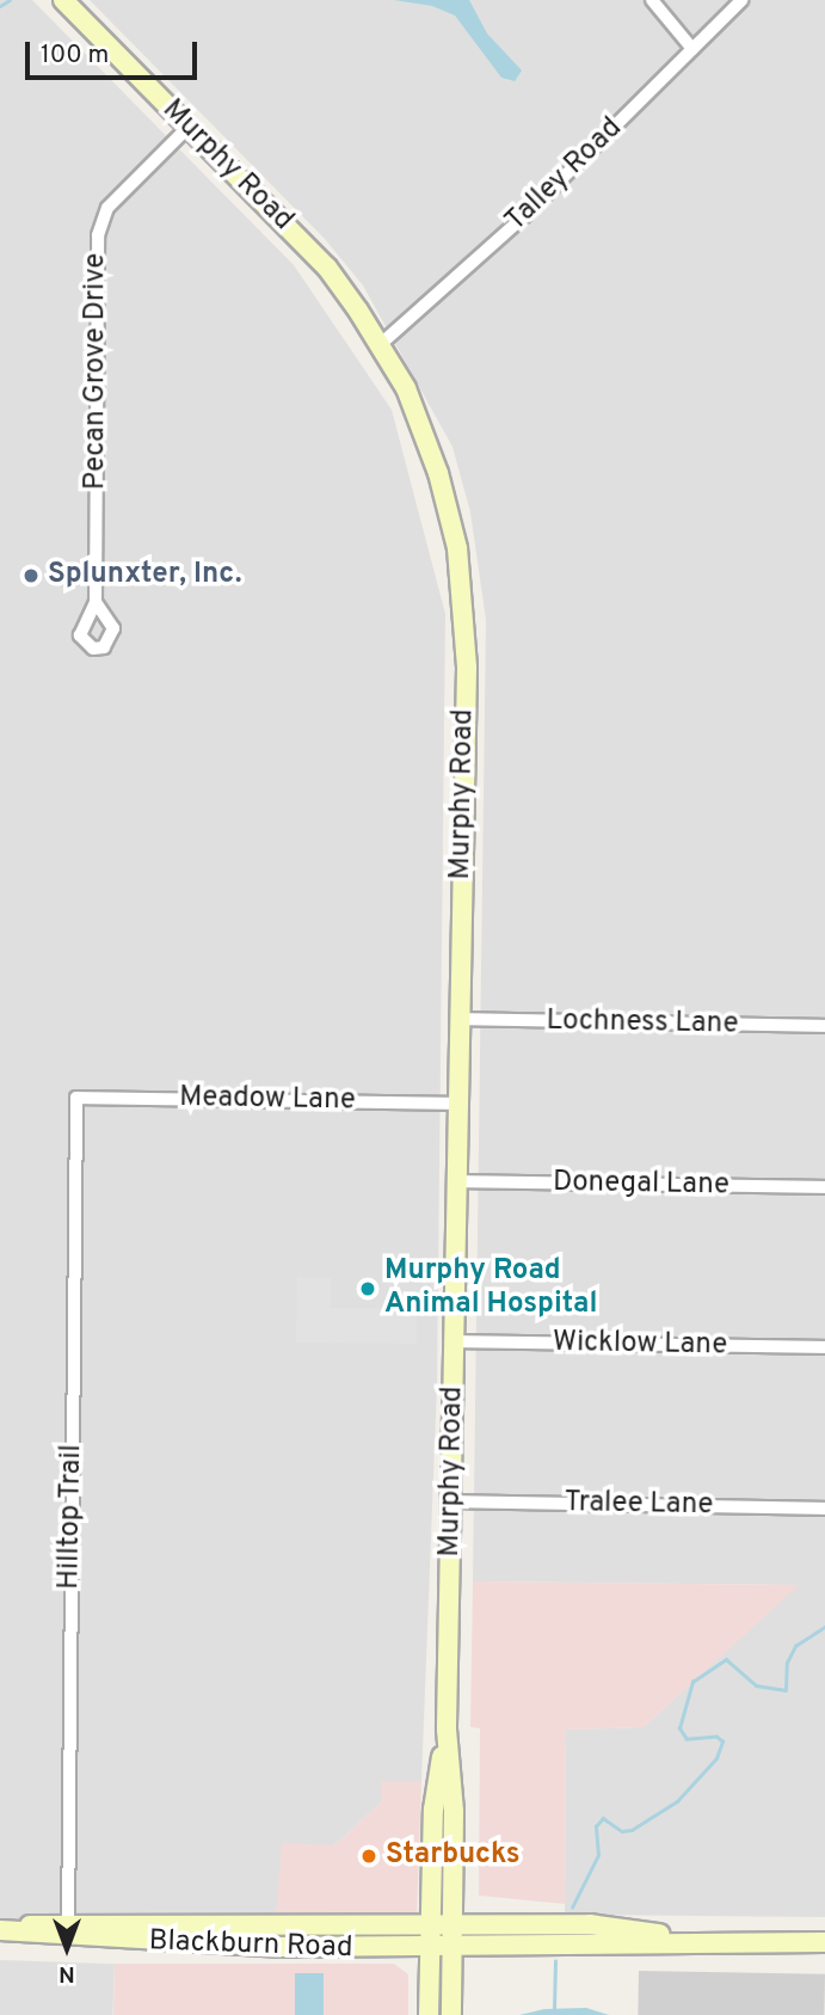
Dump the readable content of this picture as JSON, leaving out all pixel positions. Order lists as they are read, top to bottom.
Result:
{
  "streets": {
    "main road": ["Murphy Road", "Blackburn Road"],
    "street": [
      "Talley Road",
      "Pecan Grove Drive",
      "Lochness Lane",
      "Meadow Lane",
      "Donegal Lane",
      "Wicklow Lane",
      "Tralee Lane",
      "Hilltop Trail"
    ]
  },
  "crossings": [
    ["Murphy Road", "Talley Road"],
    ["Murphy Road", "Pecan Grove Drive"],
    ["Murphy Road", "Lochness Lane"],
    ["Murphy Road", "Meadow Lane"],
    ["Murphy Road", "Donegal Lane"],
    ["Murphy Road", "Wicklow Lane"],
    ["Murphy Road", "Tralee Lane"],
    ["Murphy Road", "Blackburn Road"],
    ["Meadow Lane", "Hilltop Trail"],
    ["Hilltop Trail", "Blackburn Road"]
  ],
  "places": ["Splunxter, Inc.", "Murphy Road Animal Hospital", "Starbucks"],
  "scale_bar": "100 m",
  "north": "bottom"
}
